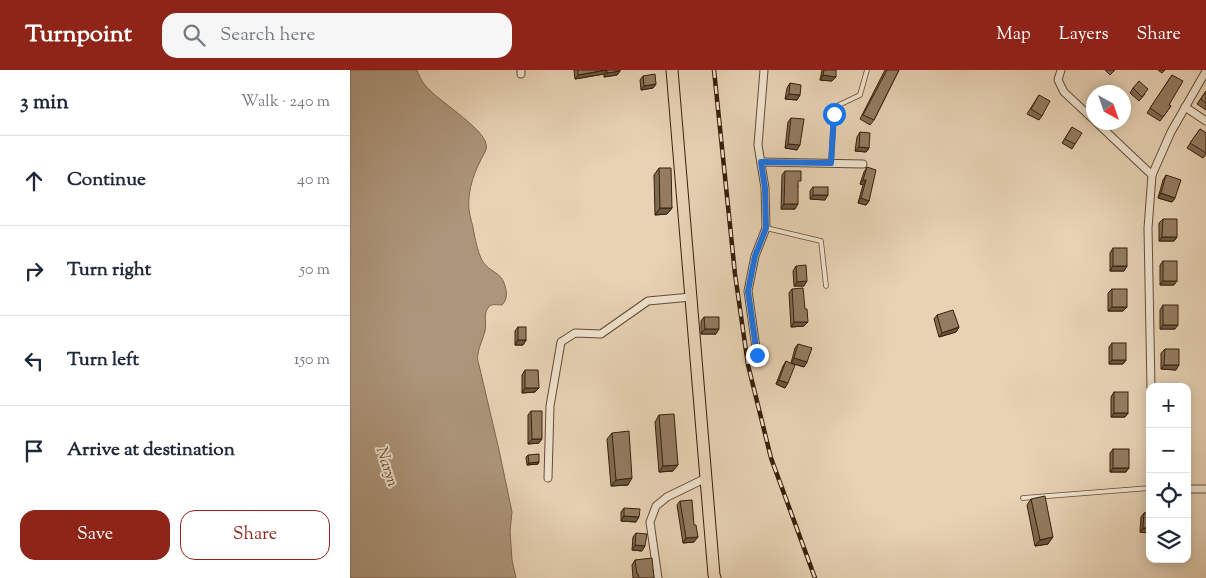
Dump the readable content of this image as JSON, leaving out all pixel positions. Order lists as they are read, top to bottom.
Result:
{
  "water": ["Naryn"],
  "north": "bottom right",
  "page": {
    "header": "Turnpoint",
    "search": "Search here",
    "nav": ["Map", "Layers", "Share"],
    "heading": ["3 min", "Walk · 240 m"],
    "list": [
      ["Continue", "40 m"],
      ["Turn right", "50 m"],
      ["Turn left", "150 m"],
      "Arrive at destination"
    ],
    "map_buttons": ["+", "−"],
    "buttons": ["Save", "Share"]
  }
}
